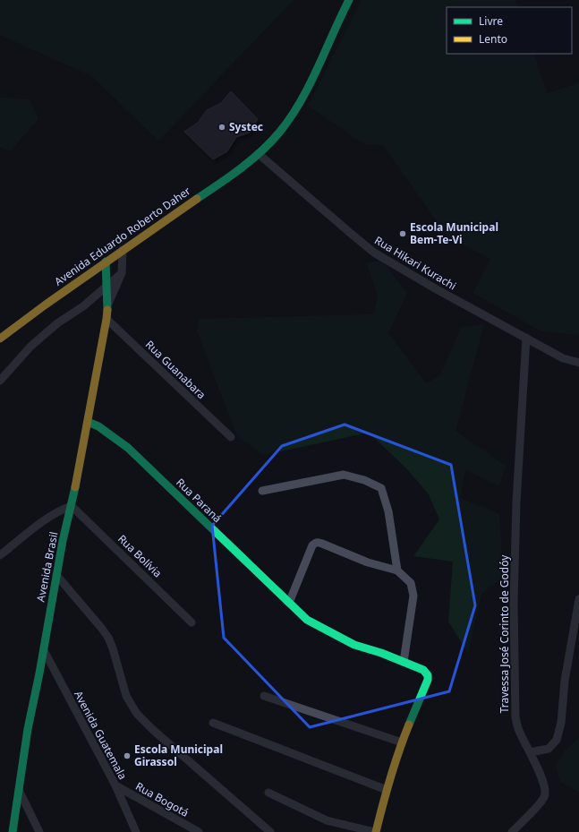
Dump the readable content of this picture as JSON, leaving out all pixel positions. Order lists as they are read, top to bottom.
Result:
{
  "streets": {
    "street": [
      "Avenida Eduardo Roberto Daher",
      "Rua Hikari Kurachi",
      "Rua Guanabara",
      "Rua Paraná",
      "Rua Bolívia",
      "Avenida Brasil",
      "Travessa José Corinto de Godóy",
      "Avenida Guatemala",
      "Rua Bogotá"
    ]
  },
  "crossings": [
    ["Avenida Eduardo Roberto Daher", "Rua Hikari Kurachi"],
    ["Avenida Eduardo Roberto Daher", "Avenida Brasil"],
    ["Rua Hikari Kurachi", "Travessa José Corinto de Godóy"],
    ["Rua Guanabara", "Avenida Brasil"],
    ["Rua Paraná", "Avenida Brasil"],
    ["Rua Bolívia", "Avenida Brasil"],
    ["Avenida Brasil", "Avenida Guatemala"],
    ["Avenida Guatemala", "Rua Bogotá"]
  ],
  "places": ["Systec", "Escola Municipal Bem-Te-Vi", "Escola Municipal Girassol"],
  "legend": ["Livre", "Lento"]
}
